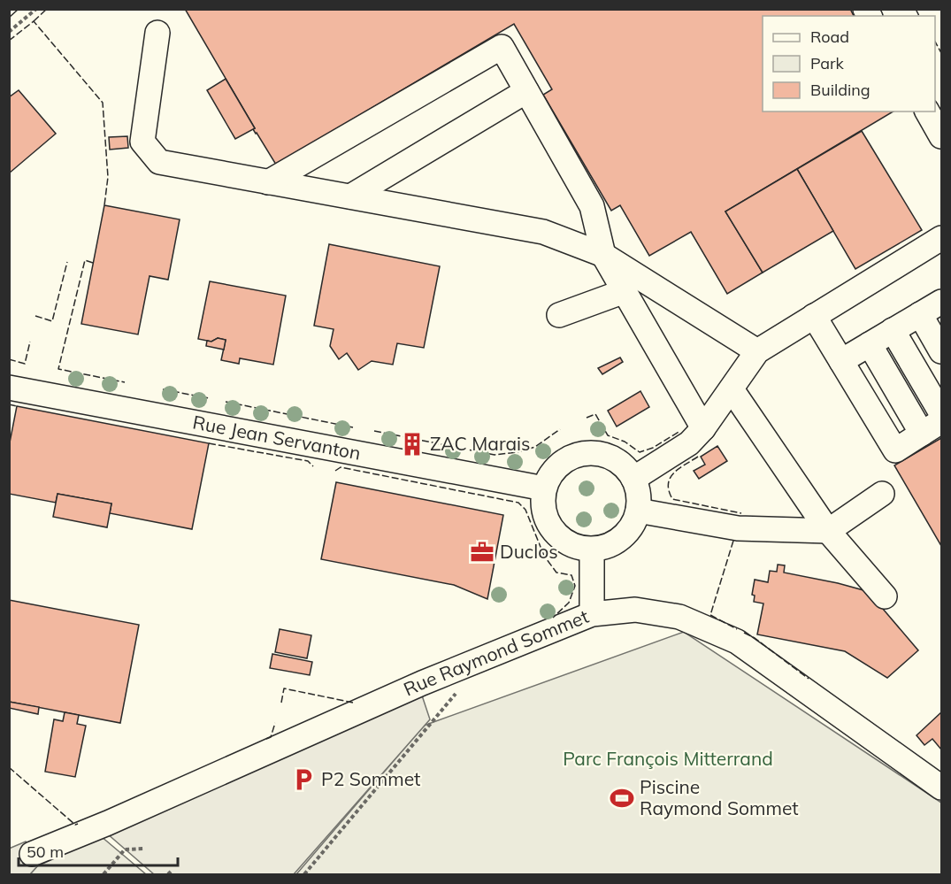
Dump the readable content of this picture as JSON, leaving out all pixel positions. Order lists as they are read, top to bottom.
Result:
{
  "streets": {
    "street": ["Rue Jean Servanton", "Rue Raymond Sommet"]
  },
  "parks": ["Parc François Mitterrand"],
  "places": {
    "building": ["ZAC Marais"],
    "office": ["Duclos"],
    "parking": ["P2 Sommet"],
    "sports": ["Piscine Raymond Sommet"]
  },
  "legend": ["Road", "Park", "Building"],
  "scale_bar": "50 m"
}
